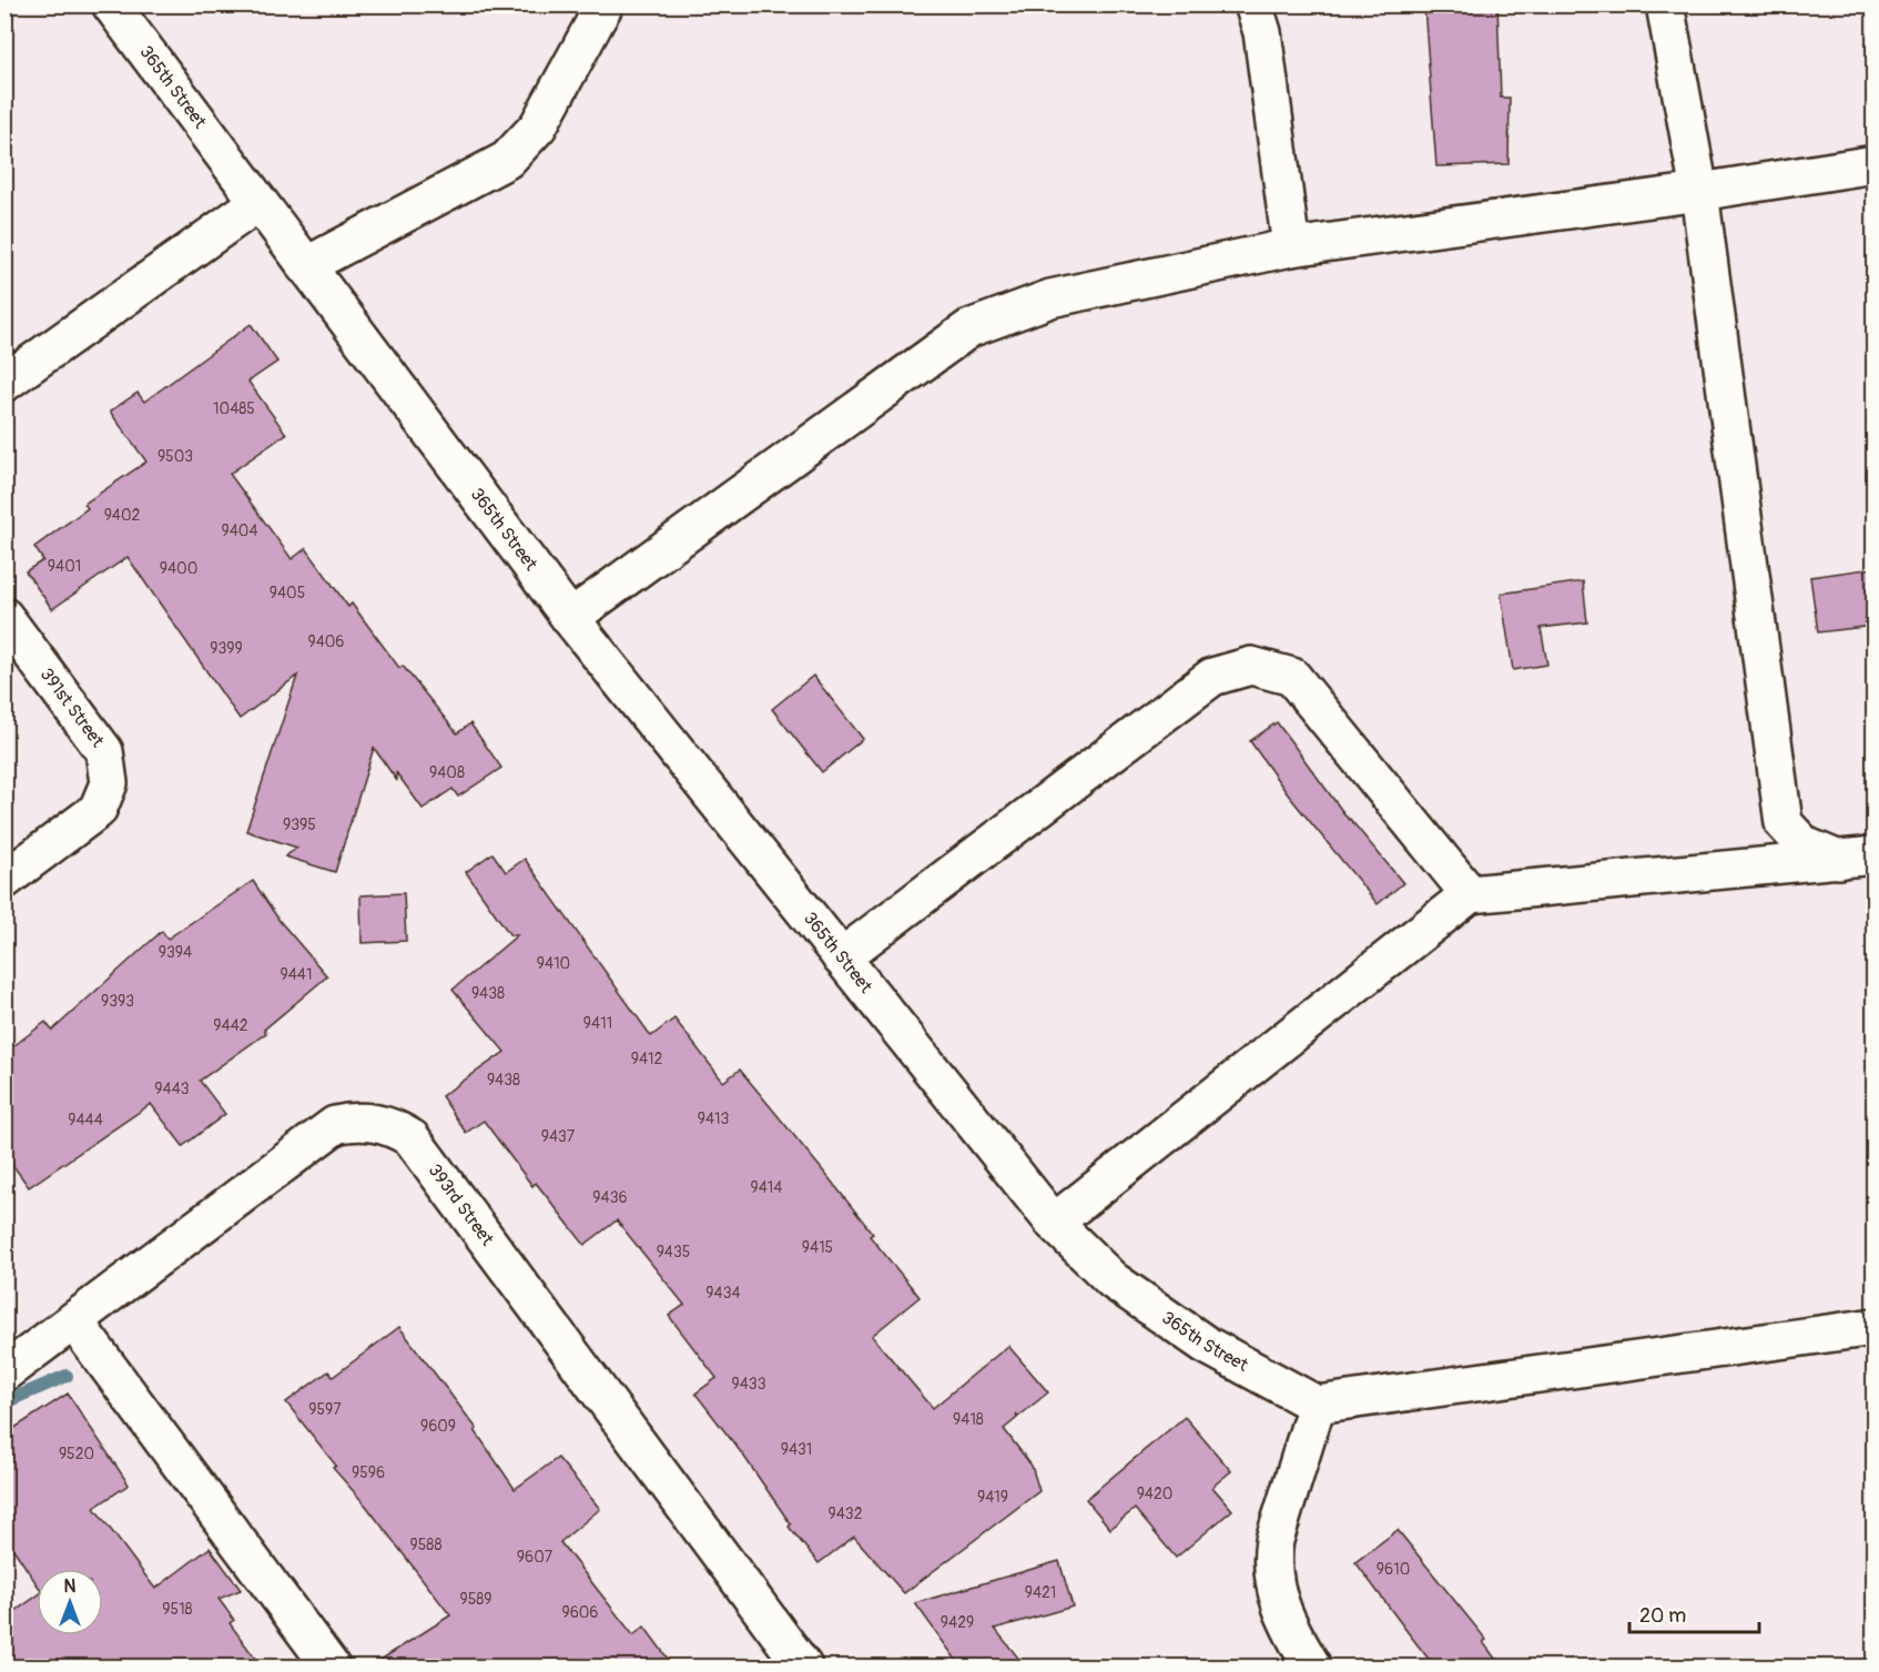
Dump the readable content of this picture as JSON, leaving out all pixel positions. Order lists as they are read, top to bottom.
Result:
{
  "streets": {
    "street": ["365th Street", "391st Street", "393rd Street"]
  },
  "house_numbers": [
    "10485",
    "9503",
    "9402",
    "9404",
    "9401",
    "9400",
    "9405",
    "9406",
    "9399",
    "9408",
    "9395",
    "9394",
    "9410",
    "9441",
    "9438",
    "9393",
    "9411",
    "9442",
    "9412",
    "9438",
    "9443",
    "9413",
    "9444",
    "9437",
    "9414",
    "9436",
    "9415",
    "9435",
    "9434",
    "9433",
    "9597",
    "9418",
    "9609",
    "9431",
    "9520",
    "9596",
    "9420",
    "9419",
    "9432",
    "9588",
    "9607",
    "9610",
    "9421",
    "9589",
    "9518",
    "9606",
    "9429"
  ],
  "scale_bar": "20 m",
  "north": "top"
}
